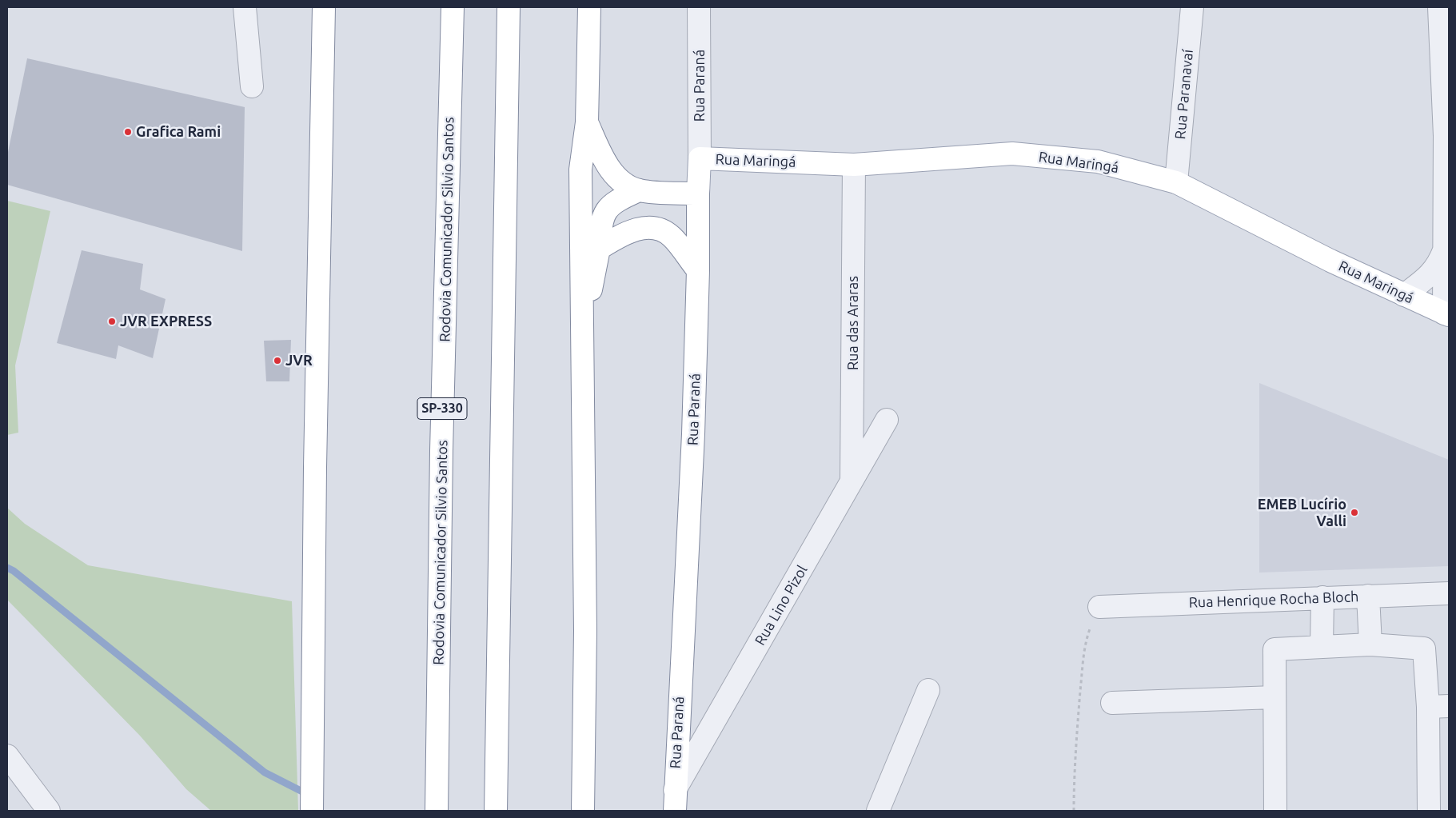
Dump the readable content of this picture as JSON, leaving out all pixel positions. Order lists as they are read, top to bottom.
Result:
{
  "streets": {
    "main road": [
      "Rua Paraná",
      "Rua Maringá",
      "Rodovia Comunicador Silvio Santos",
      "SP-330"
    ],
    "street": [
      "Rua Paranavaí",
      "Rua das Araras",
      "Rua Henrique Rocha Bloch",
      "Rua Lino Pizol"
    ]
  },
  "crossings": [
    ["Rua Paraná", "Rua Maringá"],
    ["Rua Paraná", "Rua Lino Pizol"],
    ["Rua Paranavaí", "Rua Maringá"],
    ["Rua Maringá", "Rua das Araras"],
    ["Rua das Araras", "Rua Lino Pizol"]
  ],
  "places": [
    "Grafica Rami",
    "JVR EXPRESS",
    "JVR",
    "EMEB Lucírio Valli"
  ]
}
